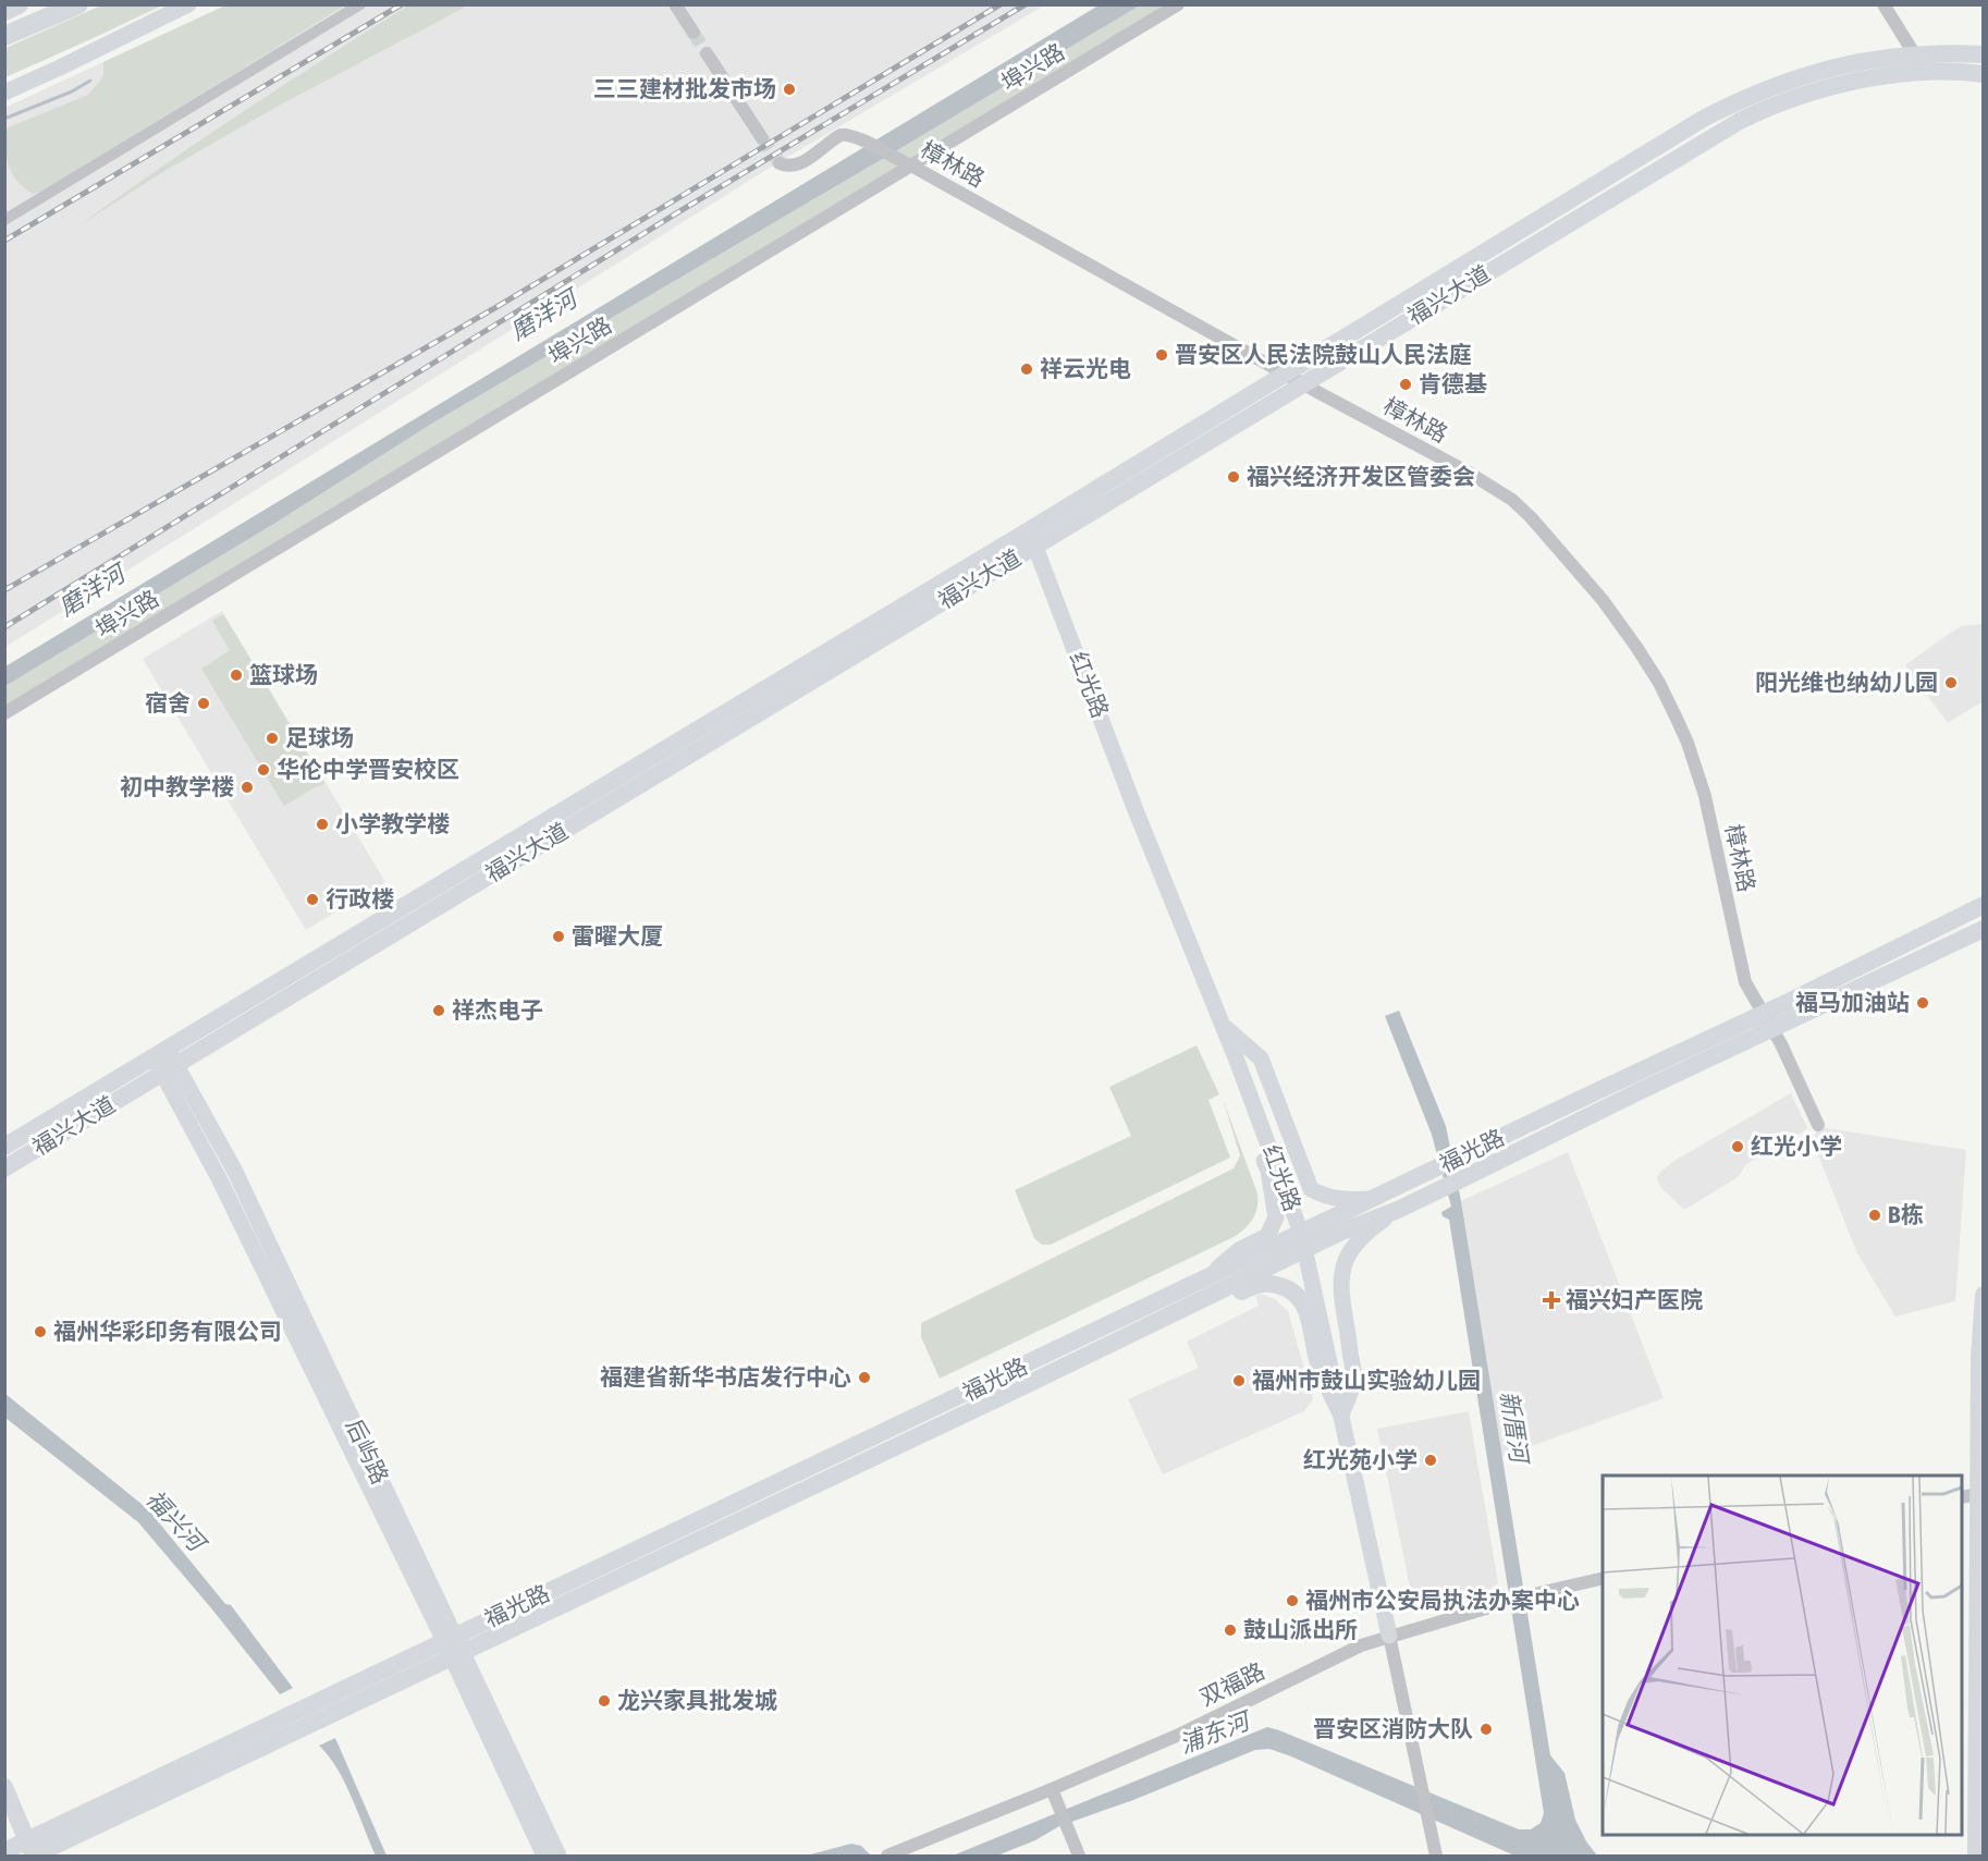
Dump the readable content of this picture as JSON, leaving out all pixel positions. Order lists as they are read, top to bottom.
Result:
{
  "streets": {
    "main road": [
      "福兴大道",
      "红光路",
      "福光路",
      "后屿路"
    ],
    "street": ["埠兴路", "樟林路", "双福路"]
  },
  "crossings": [
    ["埠兴路", "樟林路"],
    ["樟林路", "福兴大道"],
    ["樟林路", "福光路"],
    ["福兴大道", "红光路"],
    ["福兴大道", "后屿路"],
    ["红光路", "福光路"],
    ["红光路", "双福路"],
    ["福光路", "后屿路"]
  ],
  "water": [
    "磨洋河",
    "新厝河",
    "福兴河",
    "浦东河"
  ],
  "places": {
    "other": [
      "三三建材批发市场",
      "晋安区人民法院鼓山人民法庭",
      "祥云光电",
      "肯德基",
      "福兴经济开发区管委会",
      "篮球场",
      "阳光维也纳幼儿园",
      "宿舍",
      "足球场",
      "华伦中学晋安校区",
      "初中教学楼",
      "小学教学楼",
      "行政楼",
      "雷曜大厦",
      "福马加油站",
      "祥杰电子",
      "红光小学",
      "B栋",
      "福州华彩印务有限公司",
      "福建省新华书店发行中心",
      "福州市鼓山实验幼儿园",
      "红光苑小学",
      "福州市公安局执法办案中心",
      "鼓山派出所",
      "龙兴家具批发城",
      "晋安区消防大队"
    ],
    "health": ["福兴妇产医院"]
  }
}
